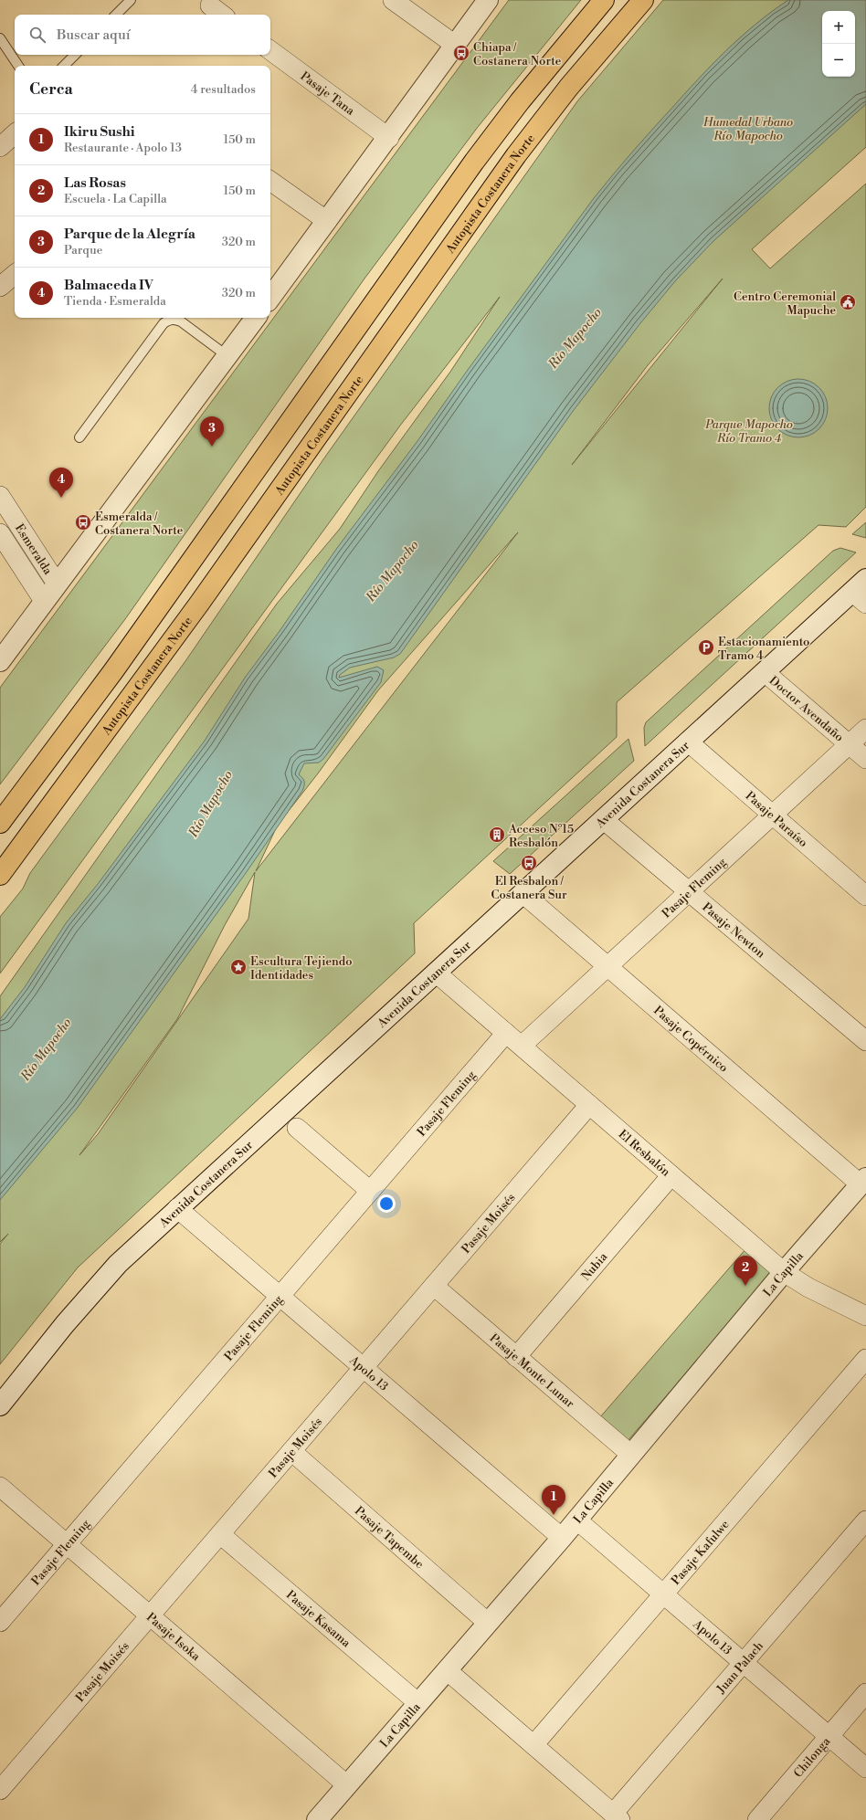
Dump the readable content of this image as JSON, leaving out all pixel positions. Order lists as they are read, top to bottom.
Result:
{
  "streets": {
    "highway": ["Autopista Costanera Norte"],
    "street": [
      "Pasaje Tana",
      "Esmeralda",
      "Doctor Avendaño",
      "Avenida Costanera Sur",
      "Pasaje Paraíso",
      "Pasaje Fleming",
      "Pasaje Newton",
      "Pasaje Copérnico",
      "El Resbalón",
      "Pasaje Moisés",
      "Nubia",
      "La Capilla",
      "Pasaje Monte Lunar",
      "Apolo 13",
      "Pasaje Tapembe",
      "Pasaje Kafulwe",
      "Pasaje Kasama",
      "Pasaje Isoka",
      "Juan Palach",
      "Chilonga"
    ]
  },
  "crossings": [
    ["Doctor Avendaño", "Avenida Costanera Sur"],
    ["Doctor Avendaño", "Pasaje Fleming"],
    ["Avenida Costanera Sur", "Pasaje Paraíso"],
    ["Avenida Costanera Sur", "Pasaje Newton"],
    ["Avenida Costanera Sur", "Pasaje Copérnico"],
    ["Avenida Costanera Sur", "El Resbalón"],
    ["Avenida Costanera Sur", "Apolo 13"],
    ["Pasaje Paraíso", "Pasaje Fleming"],
    ["Pasaje Fleming", "Pasaje Newton"],
    ["Pasaje Fleming", "Pasaje Copérnico"],
    ["Pasaje Fleming", "El Resbalón"],
    ["Pasaje Fleming", "Apolo 13"],
    ["Pasaje Fleming", "Pasaje Isoka"],
    ["Pasaje Copérnico", "La Capilla"],
    ["El Resbalón", "Pasaje Moisés"],
    ["El Resbalón", "Nubia"],
    ["El Resbalón", "La Capilla"],
    ["Pasaje Moisés", "Pasaje Monte Lunar"],
    ["Pasaje Moisés", "Apolo 13"],
    ["Pasaje Moisés", "Pasaje Tapembe"],
    ["Pasaje Moisés", "Pasaje Kasama"],
    ["Pasaje Moisés", "Pasaje Isoka"],
    ["Nubia", "Pasaje Monte Lunar"],
    ["La Capilla", "Pasaje Monte Lunar"],
    ["La Capilla", "Apolo 13"],
    ["La Capilla", "Pasaje Tapembe"],
    ["La Capilla", "Pasaje Kasama"],
    ["La Capilla", "Pasaje Isoka"],
    ["Apolo 13", "Pasaje Kafulwe"],
    ["Apolo 13", "Juan Palach"],
    ["Apolo 13", "Chilonga"]
  ],
  "water": ["Río Mapocho"],
  "parks": ["Humedal Urbano Río Mapocho", "Parque Mapocho Río Tramo 4"],
  "places": {
    "bus stop": ["Chiapa / Costanera Norte", "Esmeralda / Costanera Norte", "El Resbalon / Costanera Sur"],
    "public building": ["Centro Ceremonial Mapuche"],
    "parking": ["Estacionamiento Tramo 4"],
    "building": ["Acceso N°15 Resbalón"],
    "place": ["Escultura Tejiendo Identidades"]
  },
  "page": {
    "map_buttons": ["+", "−"],
    "search": "Buscar aquí",
    "heading": ["Cerca", "4 resultados"],
    "list": [
      {
        "mark": "1",
        "name": "Ikiru Sushi",
        "note": "Restaurante · Apolo 13",
        "value": "150 m"
      },
      {
        "mark": "2",
        "name": "Las Rosas",
        "note": "Escuela · La Capilla",
        "value": "150 m"
      },
      {
        "mark": "3",
        "name": "Parque de la Alegría",
        "note": "Parque",
        "value": "320 m"
      },
      {
        "mark": "4",
        "name": "Balmaceda IV",
        "note": "Tienda · Esmeralda",
        "value": "320 m"
      }
    ],
    "pins": [
      "3",
      "4",
      "2",
      "1"
    ]
  }
}
